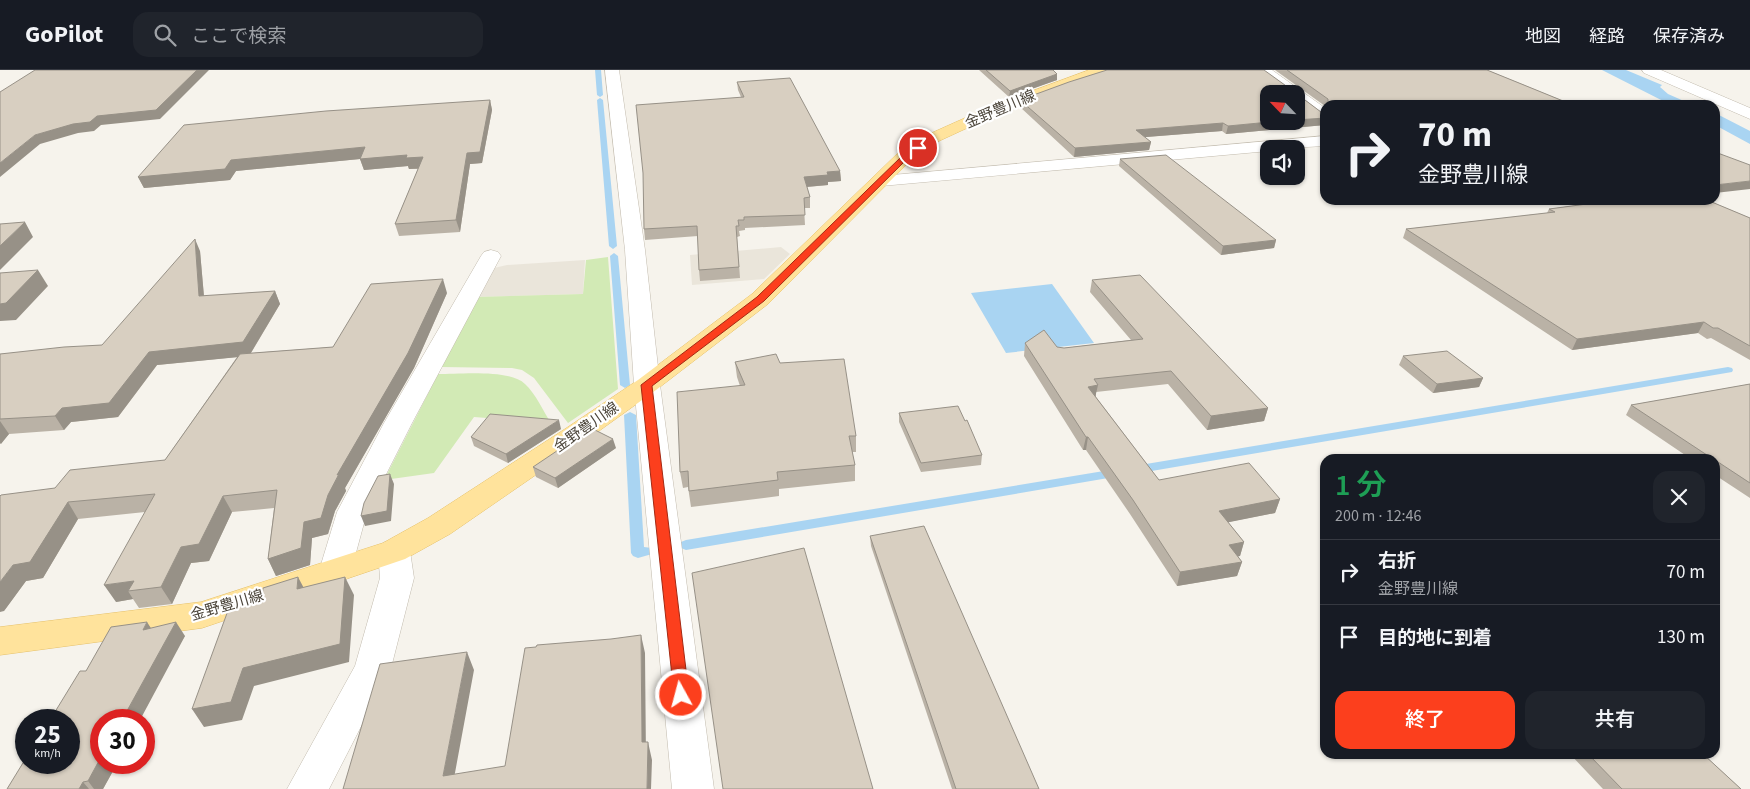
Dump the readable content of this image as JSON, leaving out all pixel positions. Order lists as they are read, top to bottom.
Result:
{
  "streets": {
    "main road": ["金野豊川線"]
  },
  "north": "top left",
  "page": {
    "header": "GoPilot",
    "search": "ここで検索",
    "nav": ["地図", "経路", "保存済み"],
    "turn": ["70 m", "金野豊川線"],
    "heading": ["1 分", "200 m · 12:46"],
    "list": [
      {
        "name": "右折",
        "note": "金野豊川線",
        "value": "70 m"
      },
      {
        "name": "目的地に到着",
        "value": "130 m"
      }
    ],
    "buttons": ["終了", "共有"],
    "speed": "25 km/h",
    "limit": "30"
  }
}
